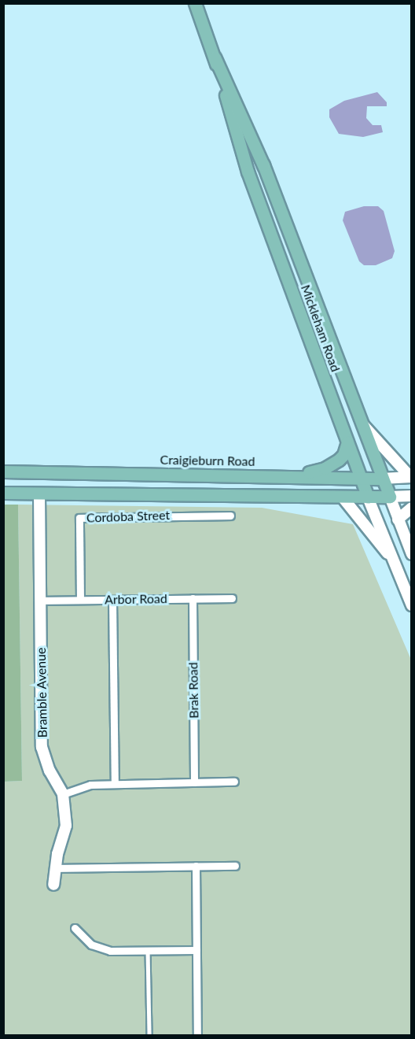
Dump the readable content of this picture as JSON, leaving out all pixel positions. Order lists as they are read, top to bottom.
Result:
{
  "streets": {
    "main road": ["Mickleham Road", "Craigieburn Road"],
    "street": [
      "Cordoba Street",
      "Arbor Road",
      "Brak Road",
      "Bramble Avenue"
    ]
  },
  "crossings": [
    ["Mickleham Road", "Craigieburn Road"],
    ["Cordoba Street", "Arbor Road"],
    ["Arbor Road", "Brak Road"],
    ["Arbor Road", "Bramble Avenue"]
  ]
}
